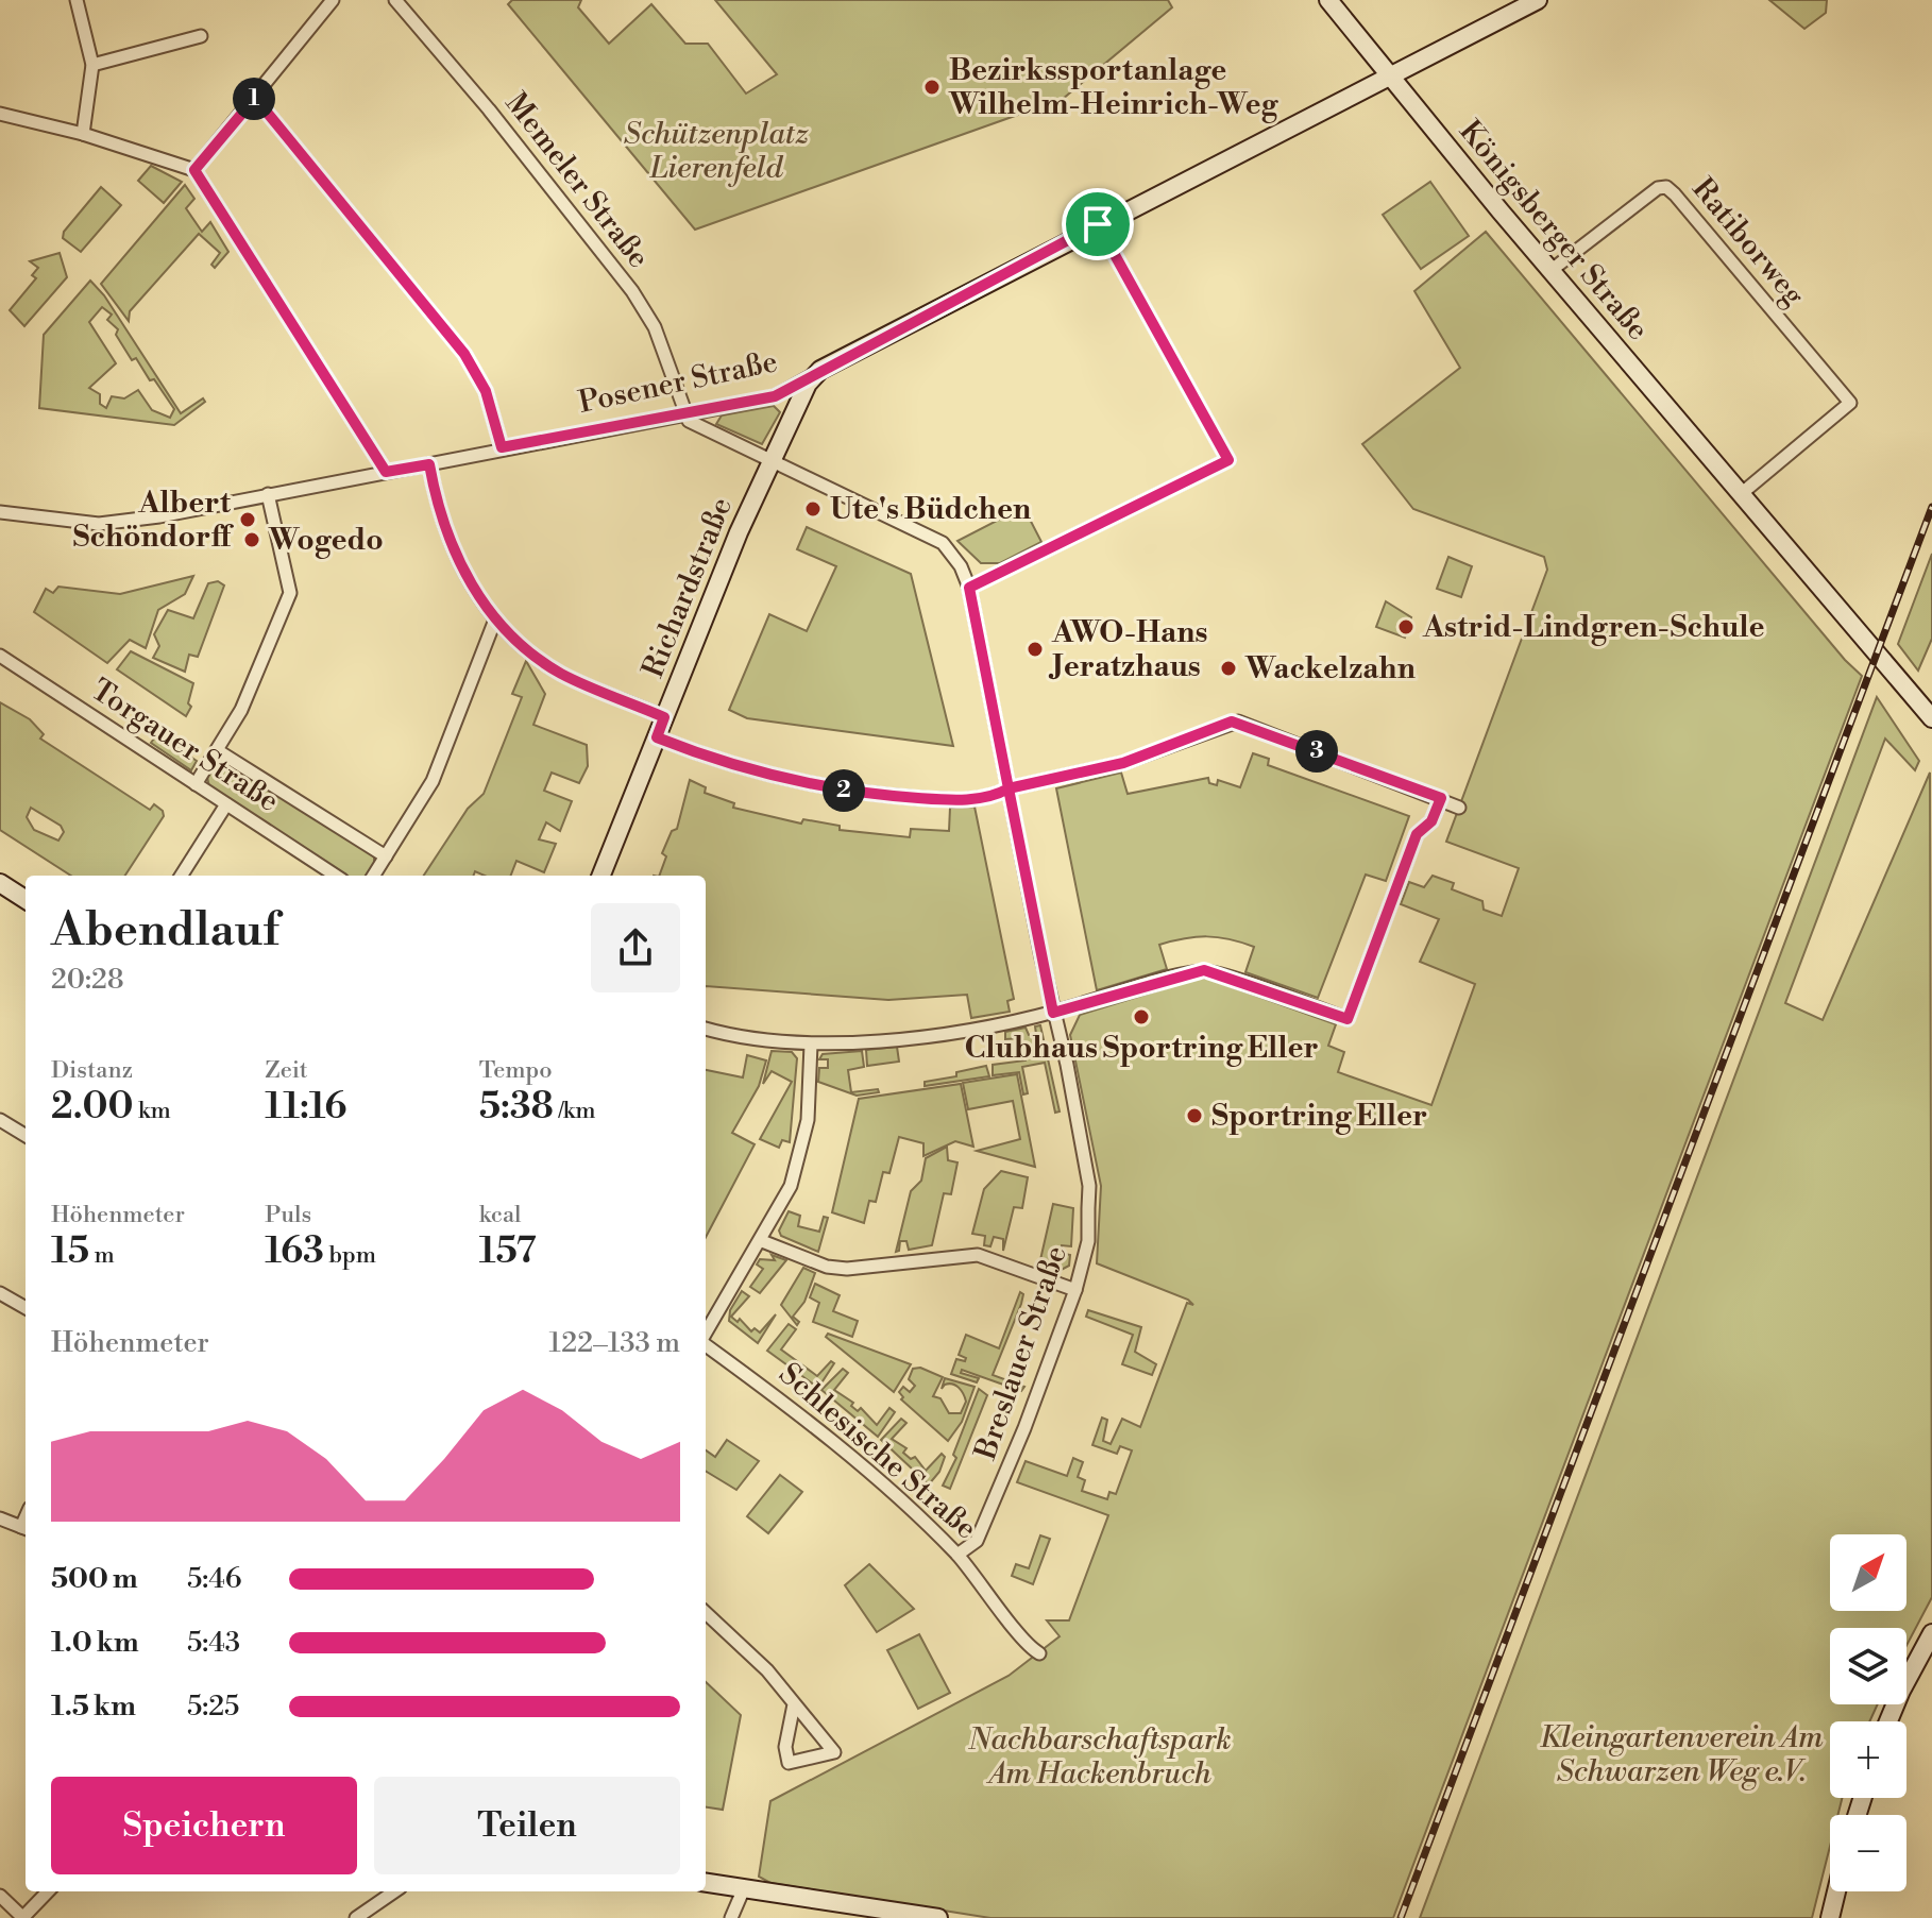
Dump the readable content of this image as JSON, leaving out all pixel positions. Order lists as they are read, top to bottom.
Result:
{
  "streets": {
    "street": [
      "Memeler Straße",
      "Königsberger Straße",
      "Ratiborweg",
      "Posener Straße",
      "Richardstraße",
      "Torgauer Straße",
      "Breslauer Straße",
      "Schlesische Straße"
    ]
  },
  "crossings": [
    ["Memeler Straße", "Posener Straße"],
    ["Memeler Straße", "Breslauer Straße"],
    ["Königsberger Straße", "Ratiborweg"],
    ["Königsberger Straße", "Posener Straße"],
    ["Posener Straße", "Richardstraße"],
    ["Posener Straße", "Breslauer Straße"],
    ["Richardstraße", "Breslauer Straße"],
    ["Breslauer Straße", "Schlesische Straße"]
  ],
  "parks": ["Schützenplatz Lierenfeld", "Kleingartenverein Am Schwarzen Weg e.V.", "Nachbarschaftspark Am Hackenbruch"],
  "places": [
    "Bezirkssportanlage Wilhelm-Heinrich-Weg",
    "Ute's Büdchen",
    "Albert Schöndorff",
    "Wogedo",
    "Astrid-Lindgren-Schule",
    "AWO-Hans Jeratzhaus",
    "Wackelzahn",
    "Clubhaus Sportring Eller",
    "Sportring Eller"
  ],
  "north": "top right",
  "page": {
    "pins": ["1", "3", "2"],
    "heading": ["Abendlauf", "20:28"],
    "stats": [
      ["Distanz", "2.00 km"],
      ["Zeit", "11:16"],
      ["Tempo", "5:38 /km"],
      ["Höhenmeter", "15 m"],
      ["Puls", "163 bpm"],
      ["kcal", "157"]
    ],
    "chart": ["Höhenmeter", "122–133 m"],
    "map_buttons": ["+", "−"],
    "list": [
      {
        "name": "500 m",
        "note": "5:46"
      },
      {
        "name": "1.0 km",
        "note": "5:43"
      },
      {
        "name": "1.5 km",
        "note": "5:25"
      }
    ],
    "buttons": ["Speichern", "Teilen"]
  }
}
